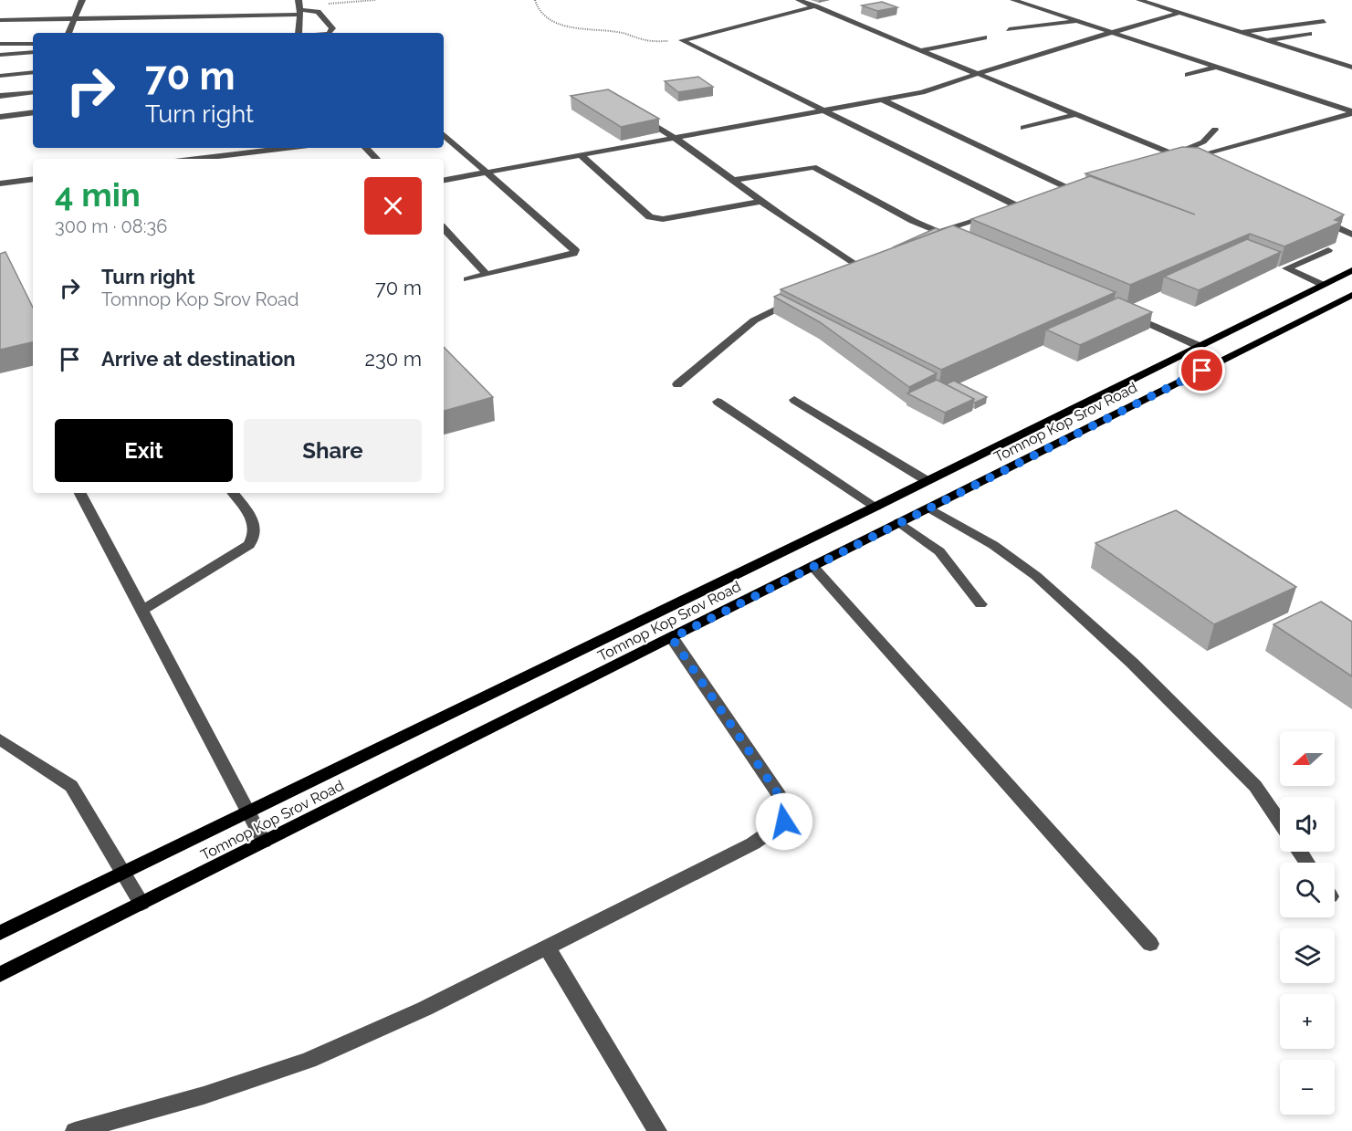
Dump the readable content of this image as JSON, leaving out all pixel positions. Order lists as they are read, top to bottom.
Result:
{
  "streets": {
    "main road": ["Tomnop Kop Srov Road"]
  },
  "north": "left",
  "page": {
    "turn": ["70 m", "Turn right"],
    "heading": ["4 min", "300 m · 08:36"],
    "list": [
      {
        "name": "Turn right",
        "note": "Tomnop Kop Srov Road",
        "value": "70 m"
      },
      {
        "name": "Arrive at destination",
        "value": "230 m"
      }
    ],
    "buttons": ["Exit", "Share"],
    "map_buttons": ["+", "−"]
  }
}
